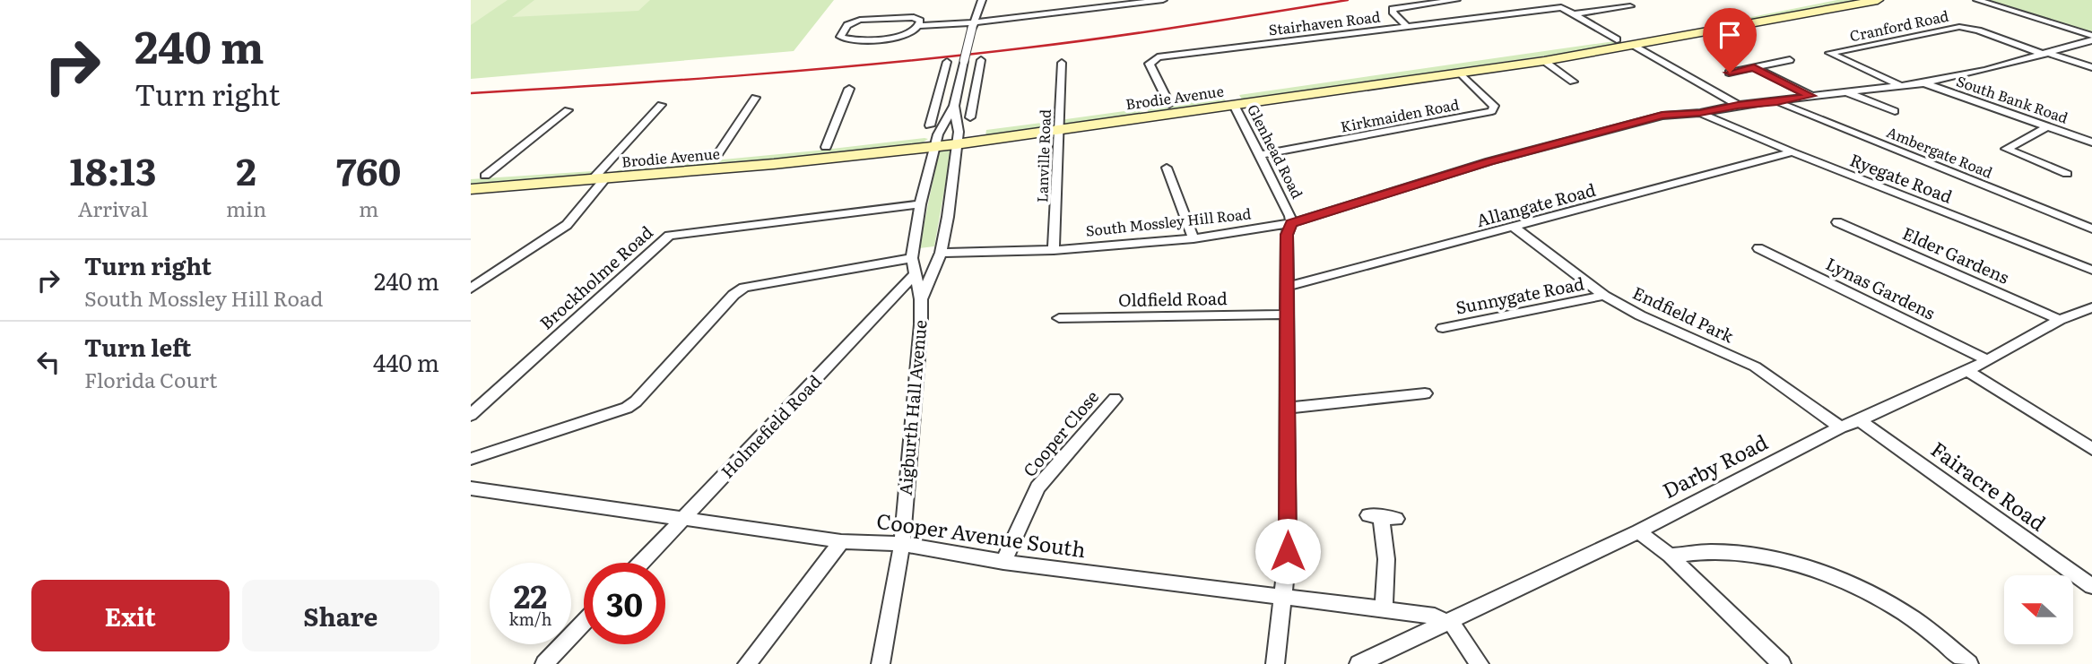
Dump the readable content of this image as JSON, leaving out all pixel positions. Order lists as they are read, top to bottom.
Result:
{
  "streets": {
    "street": [
      "Stairhaven Road",
      "Cranford Road",
      "Brodie Avenue",
      "South Bank Road",
      "Kirkmaiden Road",
      "Glenhead Road",
      "Ambergate Road",
      "Lanville Road",
      "Ryegate Road",
      "Allangate Road",
      "South Mossley Hill Road",
      "Elder Gardens",
      "Brockholme Road",
      "Lynas Gardens",
      "Sunnygate Road",
      "Oldfield Road",
      "Endfield Park",
      "Aigburth Hall Avenue",
      "Holmefield Road",
      "Cooper Close",
      "Darby Road",
      "Fairacre Road",
      "Cooper Avenue South"
    ]
  },
  "crossings": [
    ["Stairhaven Road", "Brodie Avenue"],
    ["Cranford Road", "South Mossley Hill Road"],
    ["Brodie Avenue", "Kirkmaiden Road"],
    ["Brodie Avenue", "Glenhead Road"],
    ["Brodie Avenue", "Lanville Road"],
    ["South Bank Road", "South Mossley Hill Road"],
    ["Kirkmaiden Road", "Glenhead Road"],
    ["Glenhead Road", "South Mossley Hill Road"],
    ["Ambergate Road", "South Mossley Hill Road"],
    ["Lanville Road", "South Mossley Hill Road"],
    ["Ryegate Road", "Allangate Road"],
    ["Ryegate Road", "South Mossley Hill Road"],
    ["Allangate Road", "Endfield Park"],
    ["Elder Gardens", "Darby Road"],
    ["Lynas Gardens", "Darby Road"],
    ["Sunnygate Road", "Endfield Park"],
    ["Endfield Park", "Darby Road"],
    ["Aigburth Hall Avenue", "Cooper Avenue South"],
    ["Holmefield Road", "Cooper Avenue South"],
    ["Cooper Close", "Cooper Avenue South"],
    ["Darby Road", "Fairacre Road"],
    ["Darby Road", "Cooper Avenue South"]
  ],
  "north": "left",
  "page": {
    "turn": ["240 m", "Turn right"],
    "eta": [
      "18:13",
      "Arrival",
      "2",
      "min",
      "760",
      "m"
    ],
    "list": [
      {
        "name": "Turn right",
        "note": "South Mossley Hill Road",
        "value": "240 m"
      },
      {
        "name": "Turn left",
        "note": "Florida Court",
        "value": "440 m"
      }
    ],
    "speed": "22 km/h",
    "limit": "30",
    "buttons": ["Exit", "Share"]
  }
}
